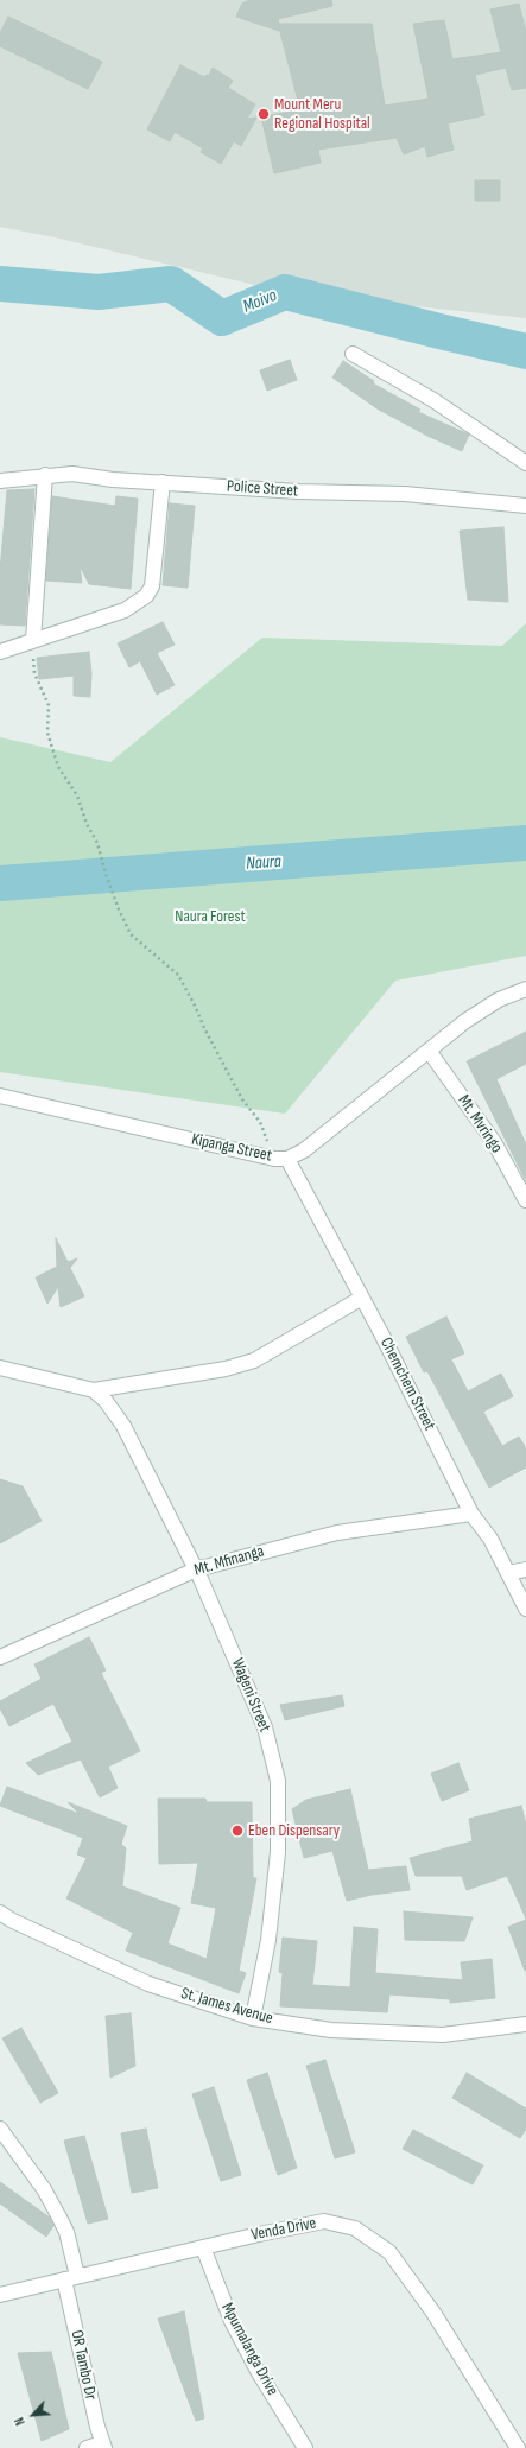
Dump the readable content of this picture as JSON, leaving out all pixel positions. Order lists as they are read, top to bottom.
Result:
{
  "streets": {
    "street": [
      "Police Street",
      "Mt. Mvringo",
      "Kipanga Street",
      "Chemchem Street",
      "Mt. Mfinanga",
      "Wageni Street",
      "St. James Avenue",
      "Venda Drive",
      "Mpumalanga Drive",
      "OR Tambo Dr"
    ]
  },
  "crossings": [
    ["Mt. Mvringo", "Kipanga Street"],
    ["Kipanga Street", "Chemchem Street"],
    ["Chemchem Street", "Mt. Mfinanga"],
    ["Mt. Mfinanga", "Wageni Street"],
    ["Wageni Street", "St. James Avenue"],
    ["Venda Drive", "Mpumalanga Drive"],
    ["Venda Drive", "OR Tambo Dr"]
  ],
  "water": ["Moivo", "Naura"],
  "parks": ["Naura Forest"],
  "places": ["Mount Meru Regional Hospital", "Eben Dispensary"],
  "north": "bottom left"
}
